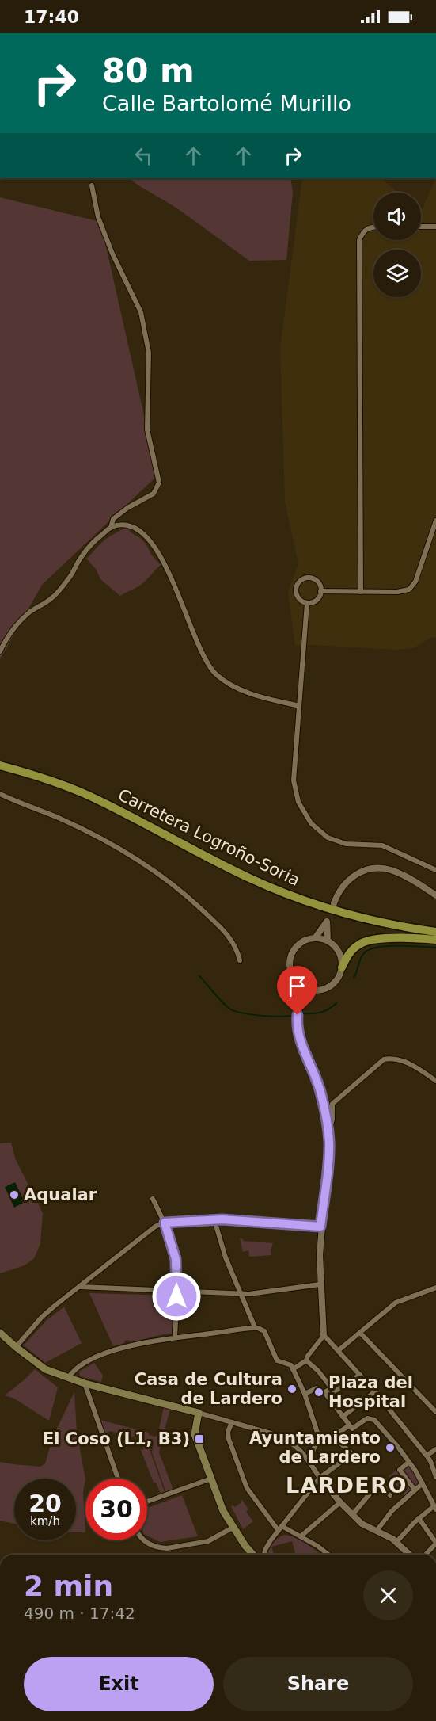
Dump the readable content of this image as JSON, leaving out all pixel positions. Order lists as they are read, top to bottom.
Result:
{
  "streets": {
    "highway": ["Carretera Logroño-Soria"]
  },
  "districts": ["LARDERO"],
  "places": {
    "other": [
      "Aqualar",
      "Casa de Cultura de Lardero",
      "Plaza del Hospital",
      "Ayuntamiento de Lardero"
    ],
    "transit": ["El Coso (L1, B3)"]
  },
  "page": {
    "status": "17:40",
    "turn": ["80 m", "Calle Bartolomé Murillo"],
    "speed": "20 km/h",
    "limit": "30",
    "heading": ["2 min", "490 m · 17:42"],
    "buttons": ["Exit", "Share"]
  }
}
